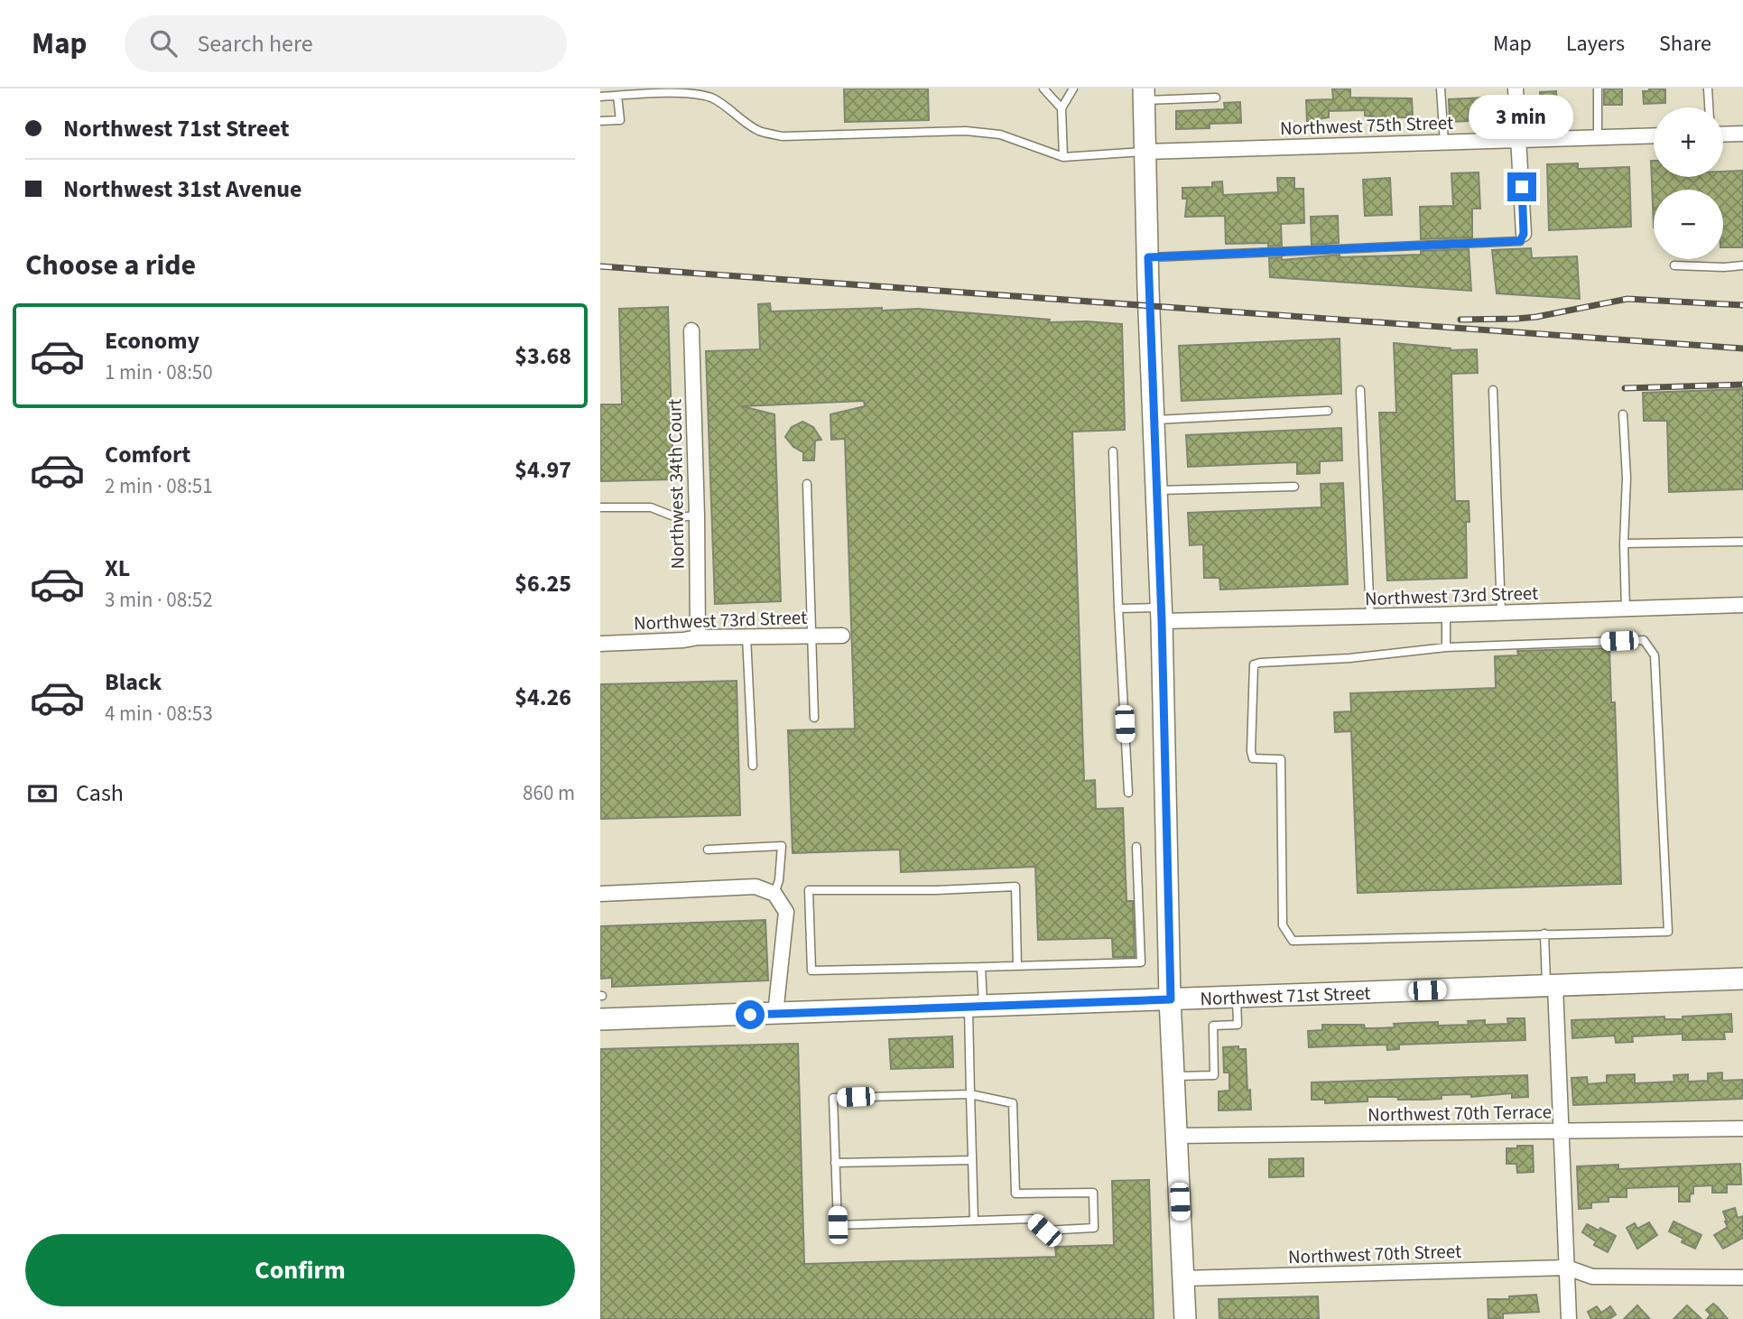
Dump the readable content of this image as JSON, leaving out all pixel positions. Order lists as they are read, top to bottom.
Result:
{
  "streets": {
    "main road": ["Northwest 71st Street"],
    "street": [
      "Northwest 75th Street",
      "Northwest 34th Court",
      "Northwest 73rd Street",
      "Northwest 70th Terrace",
      "Northwest 70th Street"
    ]
  },
  "crossings": [
    ["Northwest 34th Court", "Northwest 73rd Street"]
  ],
  "page": {
    "header": "Map",
    "search": "Search here",
    "nav": ["Map", "Layers", "Share"],
    "banner": ["Northwest 71st Street", "Northwest 31st Avenue"],
    "bubble": "3 min",
    "map_buttons": ["+", "−"],
    "heading": "Choose a ride",
    "list": [
      {
        "name": "Economy",
        "note": "1 min · 08:50",
        "value": "$3.68"
      },
      {
        "name": "Comfort",
        "note": "2 min · 08:51",
        "value": "$4.97"
      },
      {
        "name": "XL",
        "note": "3 min · 08:52",
        "value": "$6.25"
      },
      {
        "name": "Black",
        "note": "4 min · 08:53",
        "value": "$4.26"
      }
    ],
    "pay": ["Cash", "860 m"],
    "buttons": "Confirm"
  }
}
